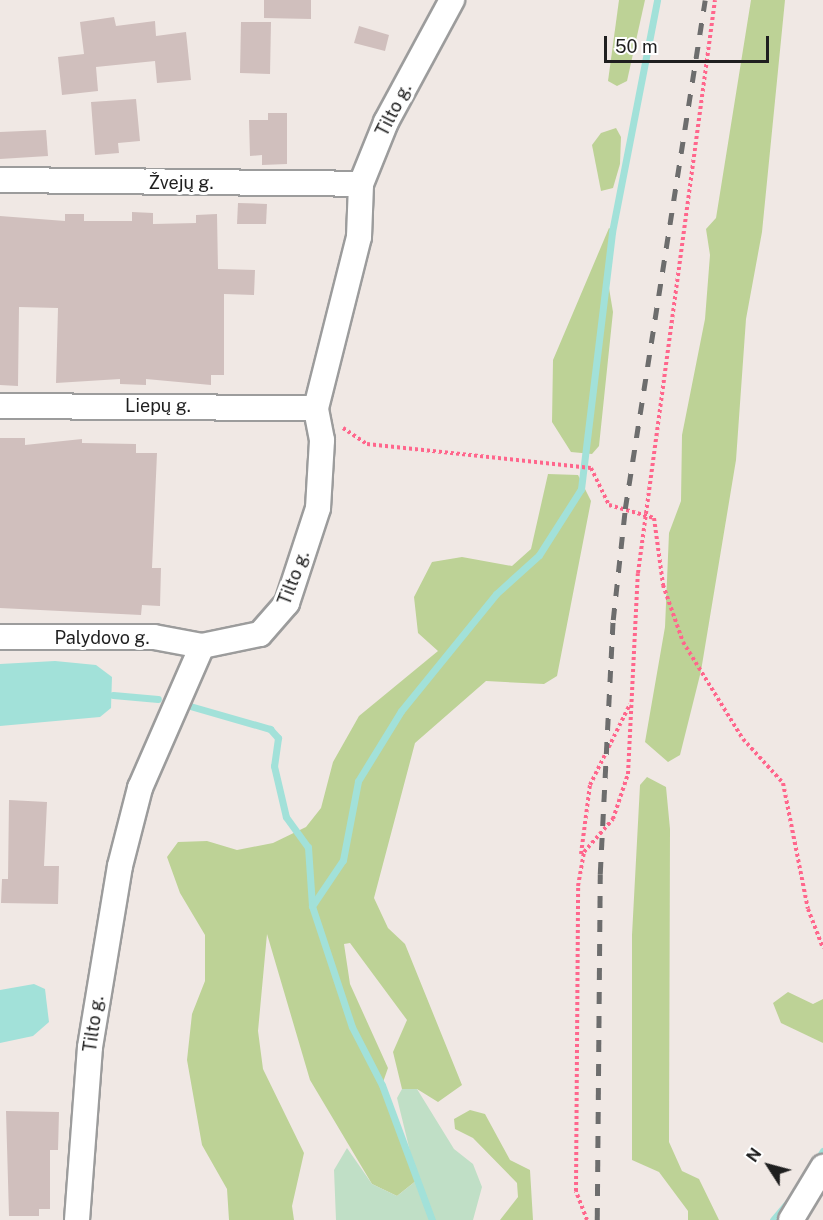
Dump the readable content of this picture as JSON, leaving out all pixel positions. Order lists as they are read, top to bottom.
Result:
{
  "streets": {
    "street": [
      "Tilto g.",
      "Žvejų g.",
      "Liepų g.",
      "Palydovo g."
    ]
  },
  "crossings": [
    ["Tilto g.", "Žvejų g."],
    ["Tilto g.", "Liepų g."],
    ["Tilto g.", "Palydovo g."]
  ],
  "scale_bar": "50 m",
  "north": "top left"
}
